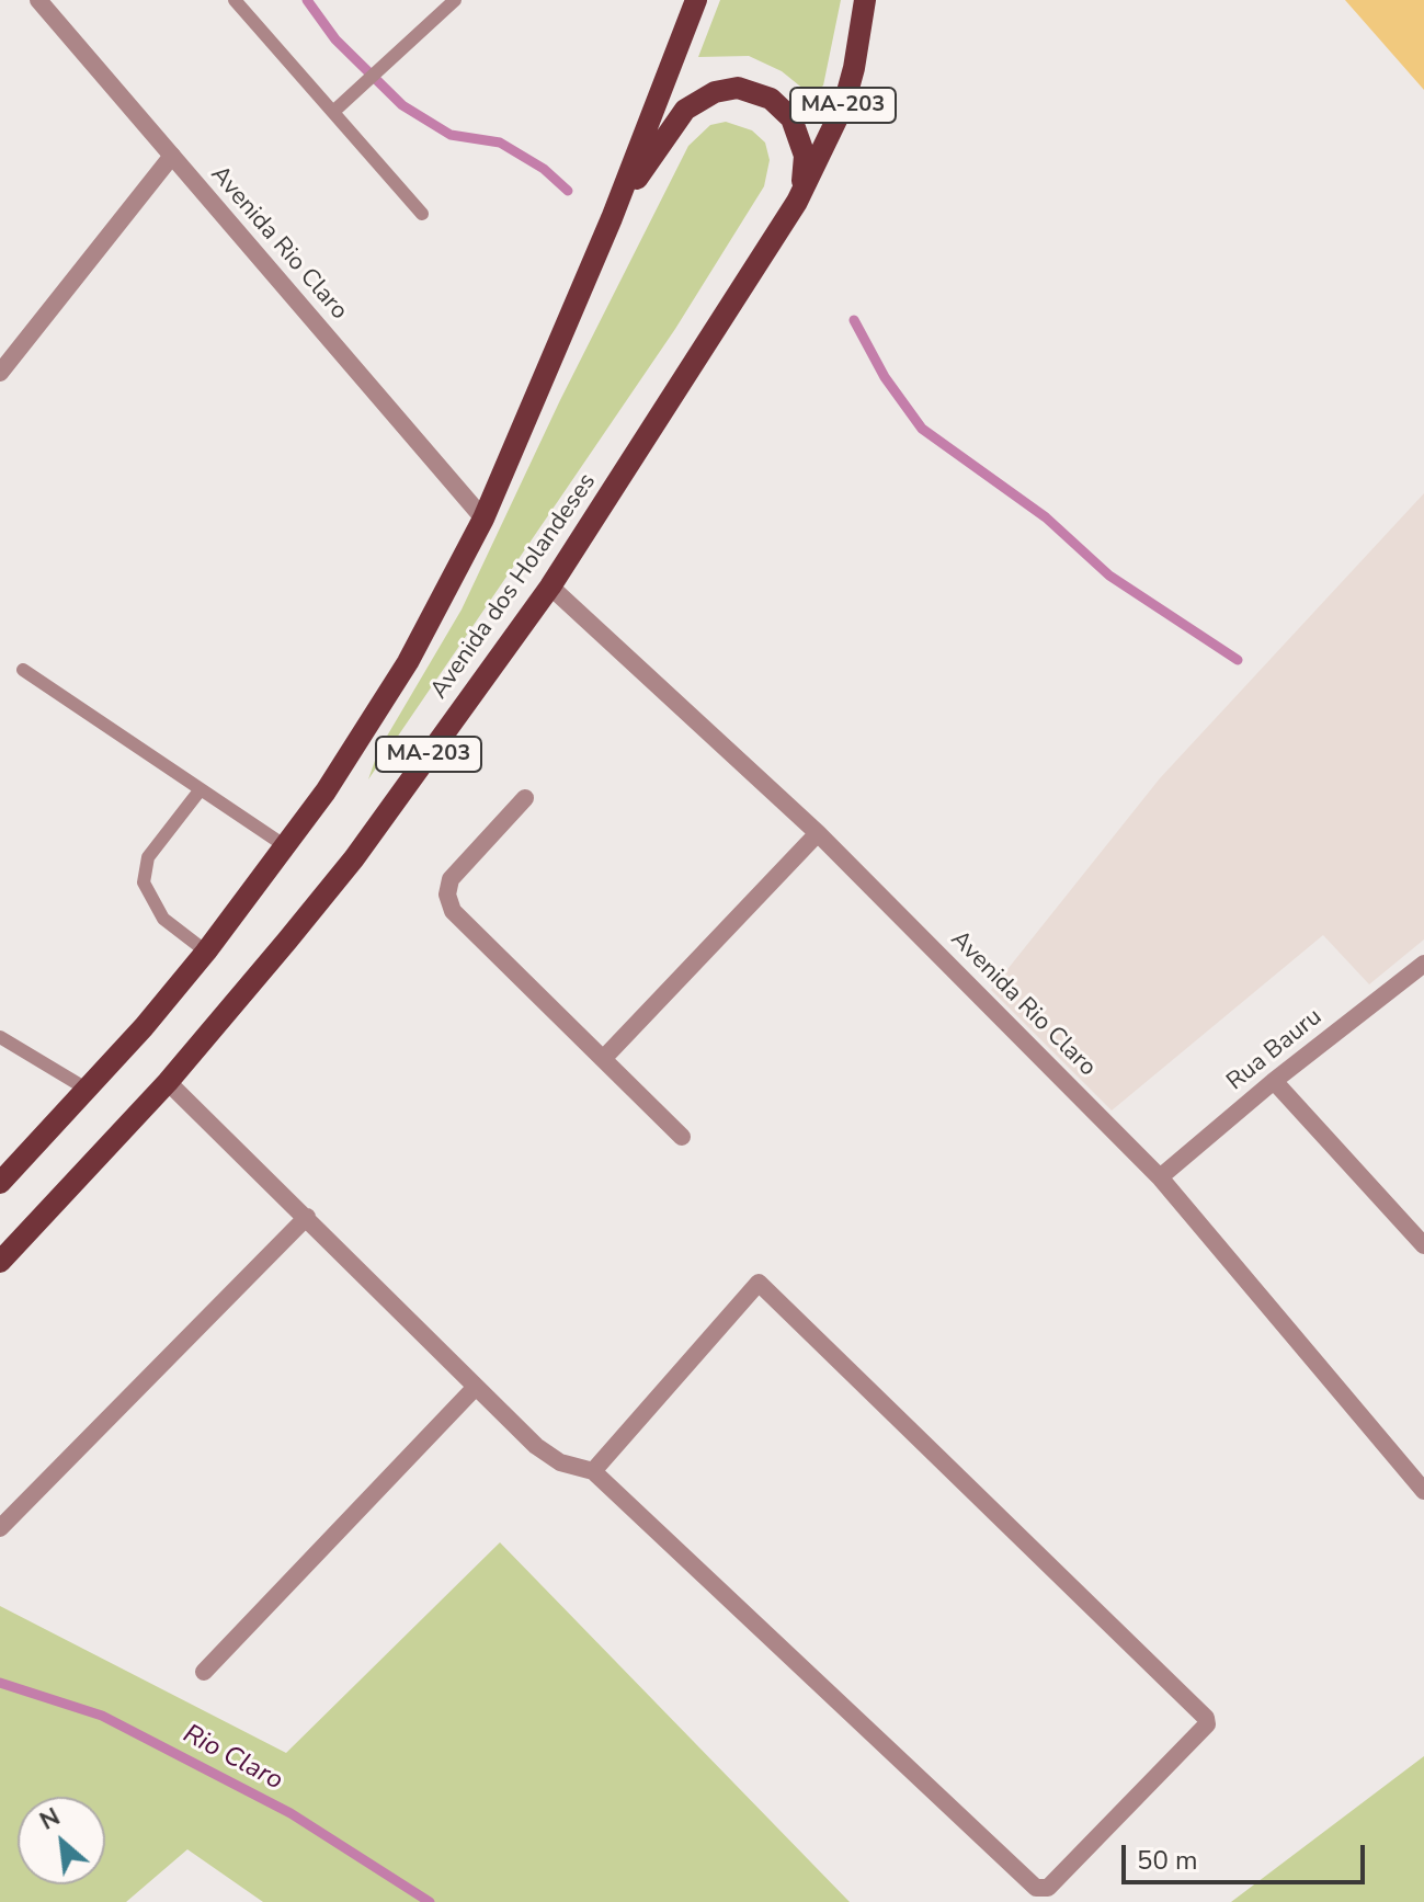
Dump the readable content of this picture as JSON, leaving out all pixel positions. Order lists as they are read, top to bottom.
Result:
{
  "streets": {
    "main road": ["MA-203", "Avenida dos Holandeses"],
    "street": ["Avenida Rio Claro", "Rua Bauru"]
  },
  "crossings": [
    ["Avenida Rio Claro", "Avenida dos Holandeses"],
    ["Avenida Rio Claro", "Rua Bauru"]
  ],
  "water": ["Rio Claro"],
  "scale_bar": "50 m",
  "north": "top left"
}
